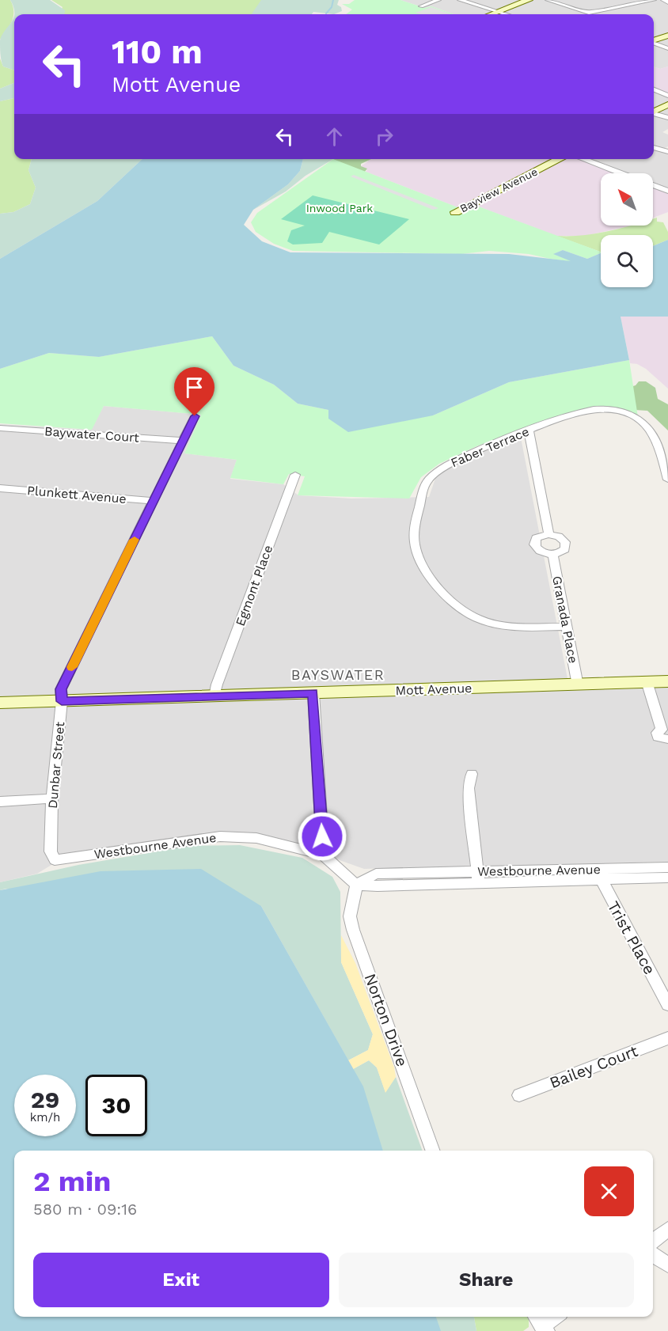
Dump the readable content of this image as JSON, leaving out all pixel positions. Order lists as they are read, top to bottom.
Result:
{
  "streets": {
    "street": [
      "Bayview Avenue",
      "Baywater Court",
      "Faber Terrace",
      "Plunkett Avenue",
      "Egmont Place",
      "Granada Place",
      "Mott Avenue",
      "Dunbar Street",
      "Westbourne Avenue",
      "Trist Place",
      "Norton Drive",
      "Bailey Court"
    ]
  },
  "crossings": [
    ["Baywater Court", "Dunbar Street"],
    ["Faber Terrace", "Granada Place"],
    ["Plunkett Avenue", "Dunbar Street"],
    ["Egmont Place", "Mott Avenue"],
    ["Granada Place", "Mott Avenue"],
    ["Mott Avenue", "Dunbar Street"],
    ["Dunbar Street", "Westbourne Avenue"],
    ["Westbourne Avenue", "Trist Place"],
    ["Westbourne Avenue", "Norton Drive"]
  ],
  "districts": ["BAYSWATER"],
  "parks": ["Inwood Park"],
  "north": "top left",
  "page": {
    "turn": ["110 m", "Mott Avenue"],
    "speed": "29 km/h",
    "limit": "30",
    "heading": ["2 min", "580 m · 09:16"],
    "buttons": ["Exit", "Share"]
  }
}
